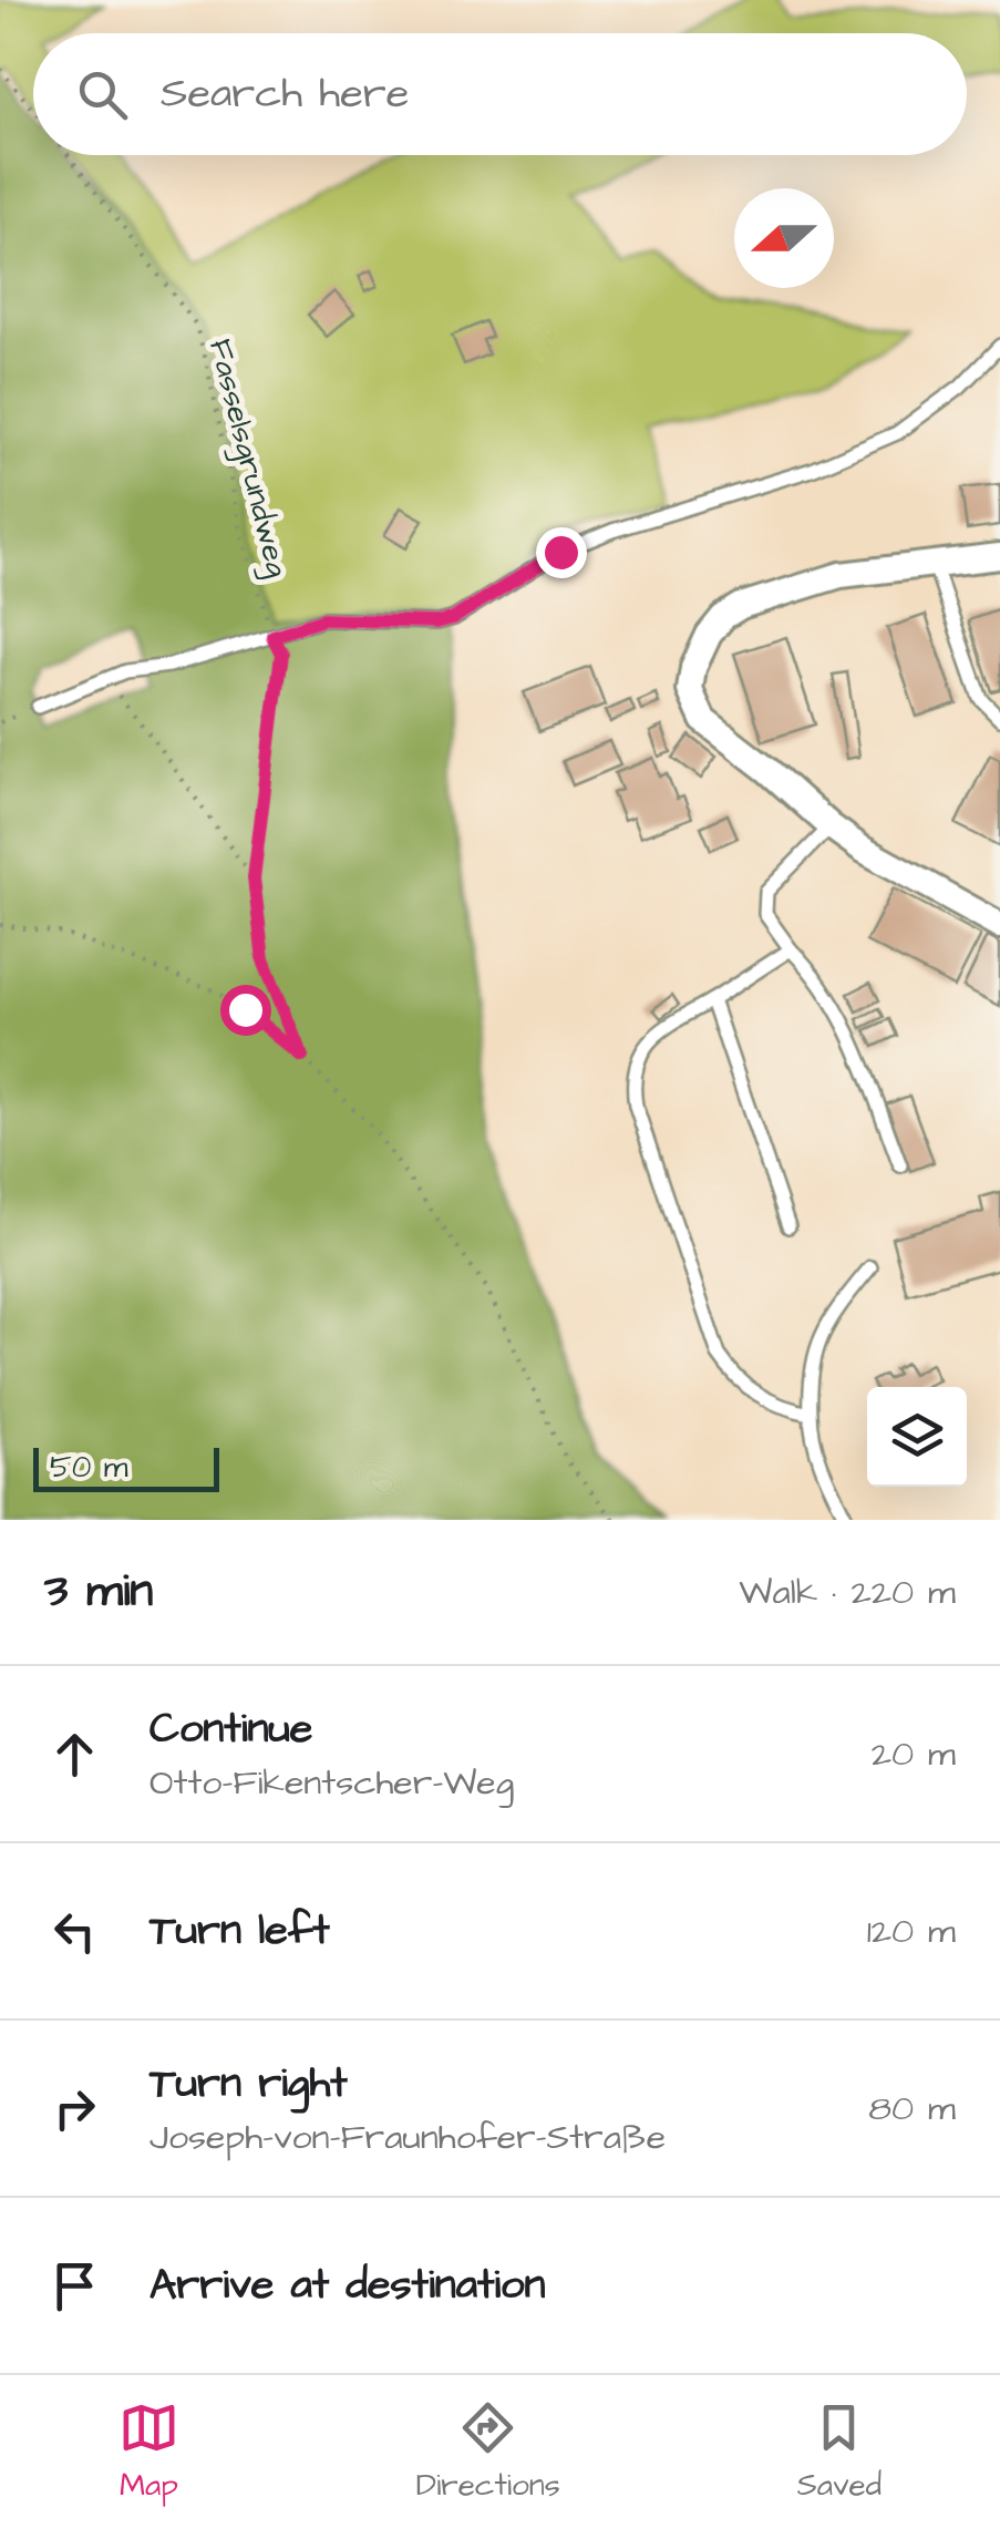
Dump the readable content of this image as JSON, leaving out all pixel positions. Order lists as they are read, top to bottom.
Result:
{
  "streets": {
    "path": ["Fasselsgrundweg"]
  },
  "scale_bar": "50 m",
  "north": "left",
  "page": {
    "search": "Search here",
    "scale": "50 m",
    "heading": ["3 min", "Walk · 220 m"],
    "list": [
      ["Continue", "Otto-Fikentscher-Weg", "20 m"],
      ["Turn left", "120 m"],
      ["Turn right", "Joseph-von-Fraunhofer-Straße", "80 m"],
      "Arrive at destination"
    ],
    "nav": ["Map", "Directions", "Saved"]
  }
}
